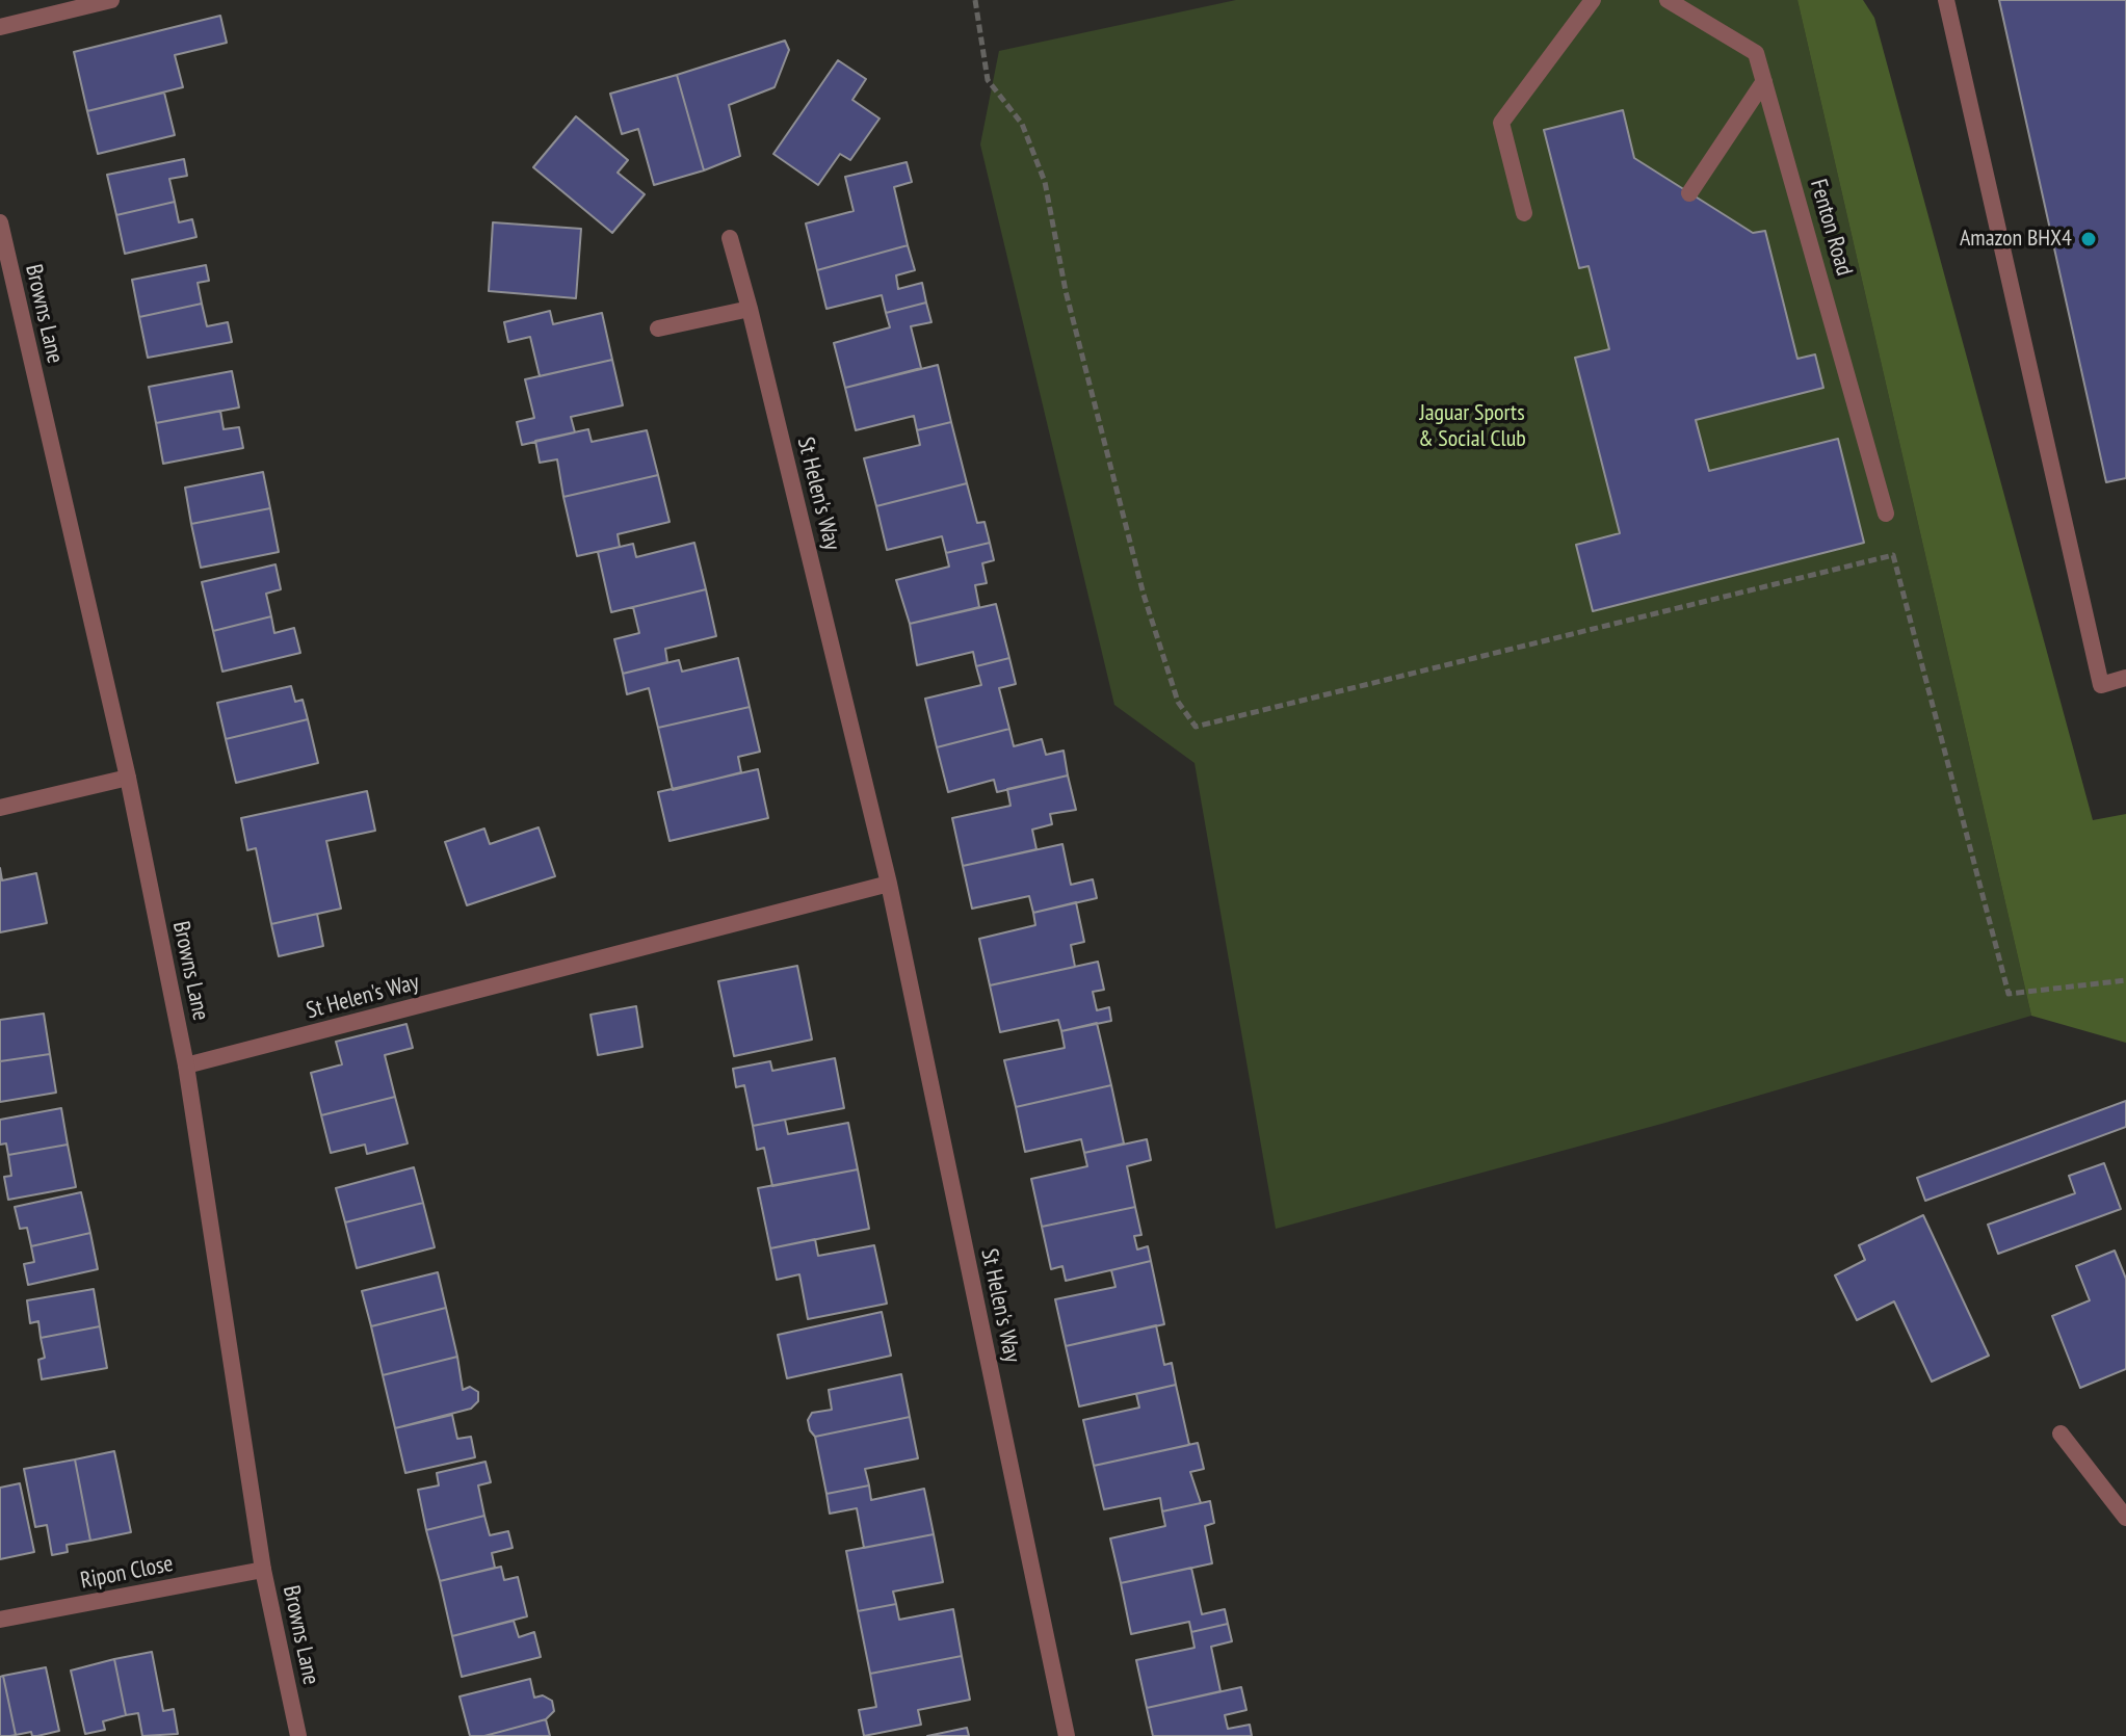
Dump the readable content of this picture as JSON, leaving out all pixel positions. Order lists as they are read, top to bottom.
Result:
{
  "streets": {
    "street": [
      "Fenton Road",
      "Browns Lane",
      "St Helen's Way",
      "Ripon Close"
    ]
  },
  "crossings": [
    ["Browns Lane", "St Helen's Way"],
    ["Browns Lane", "Ripon Close"]
  ],
  "parks": ["Jaguar Sports & Social Club"],
  "places": ["Amazon BHX4"]
}
